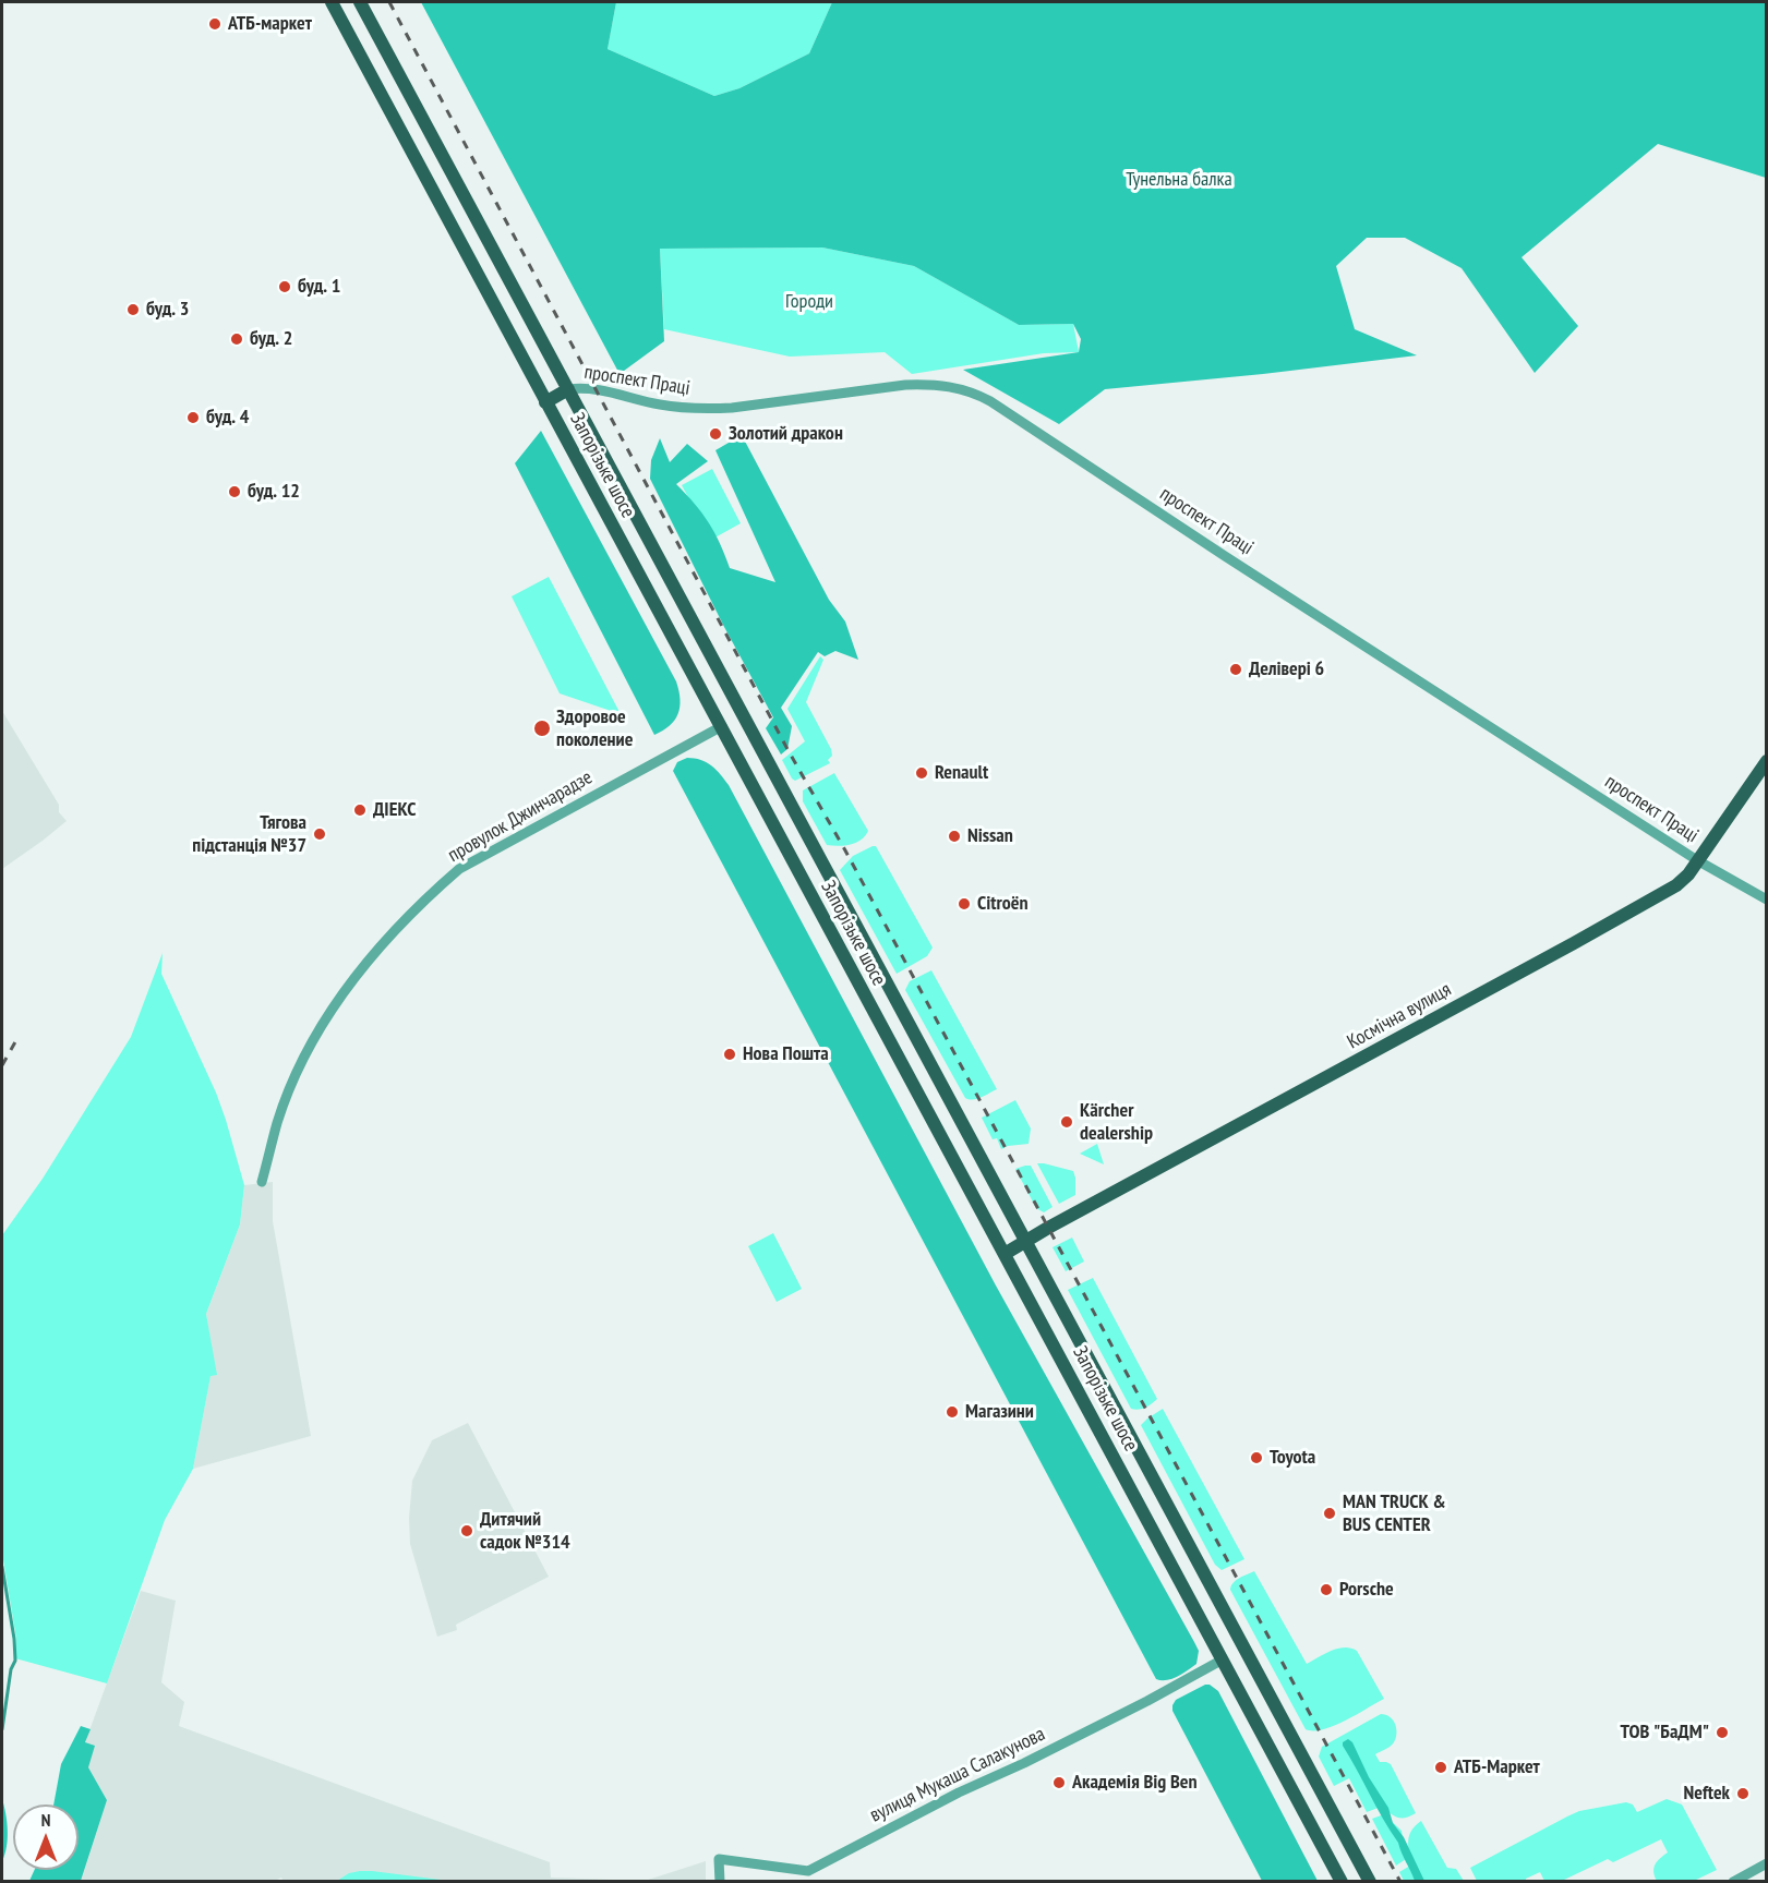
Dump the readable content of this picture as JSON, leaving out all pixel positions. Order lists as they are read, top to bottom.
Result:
{
  "streets": {
    "main road": ["Запорізьке шосе", "Космічна вулиця"],
    "street": ["проспект Праці", "провулок Джинчарадзе", "вулиця Мукаша Салакунова"]
  },
  "crossings": [
    ["проспект Праці", "Запорізьке шосе"],
    ["проспект Праці", "Космічна вулиця"],
    ["Запорізьке шосе", "провулок Джинчарадзе"],
    ["Запорізьке шосе", "Космічна вулиця"],
    ["Запорізьке шосе", "вулиця Мукаша Салакунова"]
  ],
  "parks": ["Тунельна балка", "Городи"],
  "places": [
    "АТБ-маркет",
    "буд. 1",
    "буд. 3",
    "буд. 2",
    "буд. 4",
    "Золотий дракон",
    "буд. 12",
    "Делівері 6",
    "Здоровое поколение",
    "Renault",
    "ДІЕКС",
    "Тягова пiдстанцiя №37",
    "Nissan",
    "Citroën",
    "Нова Пошта",
    "Kärcher dealership",
    "Магазини",
    "Toyota",
    "MAN TRUCK & BUS CENTER",
    "Дитячий садок №314",
    "Porsche",
    "ТОВ \"БаДМ\"",
    "АТБ-Маркет",
    "Академія Big Ben",
    "Neftek"
  ],
  "north": "top"
}
